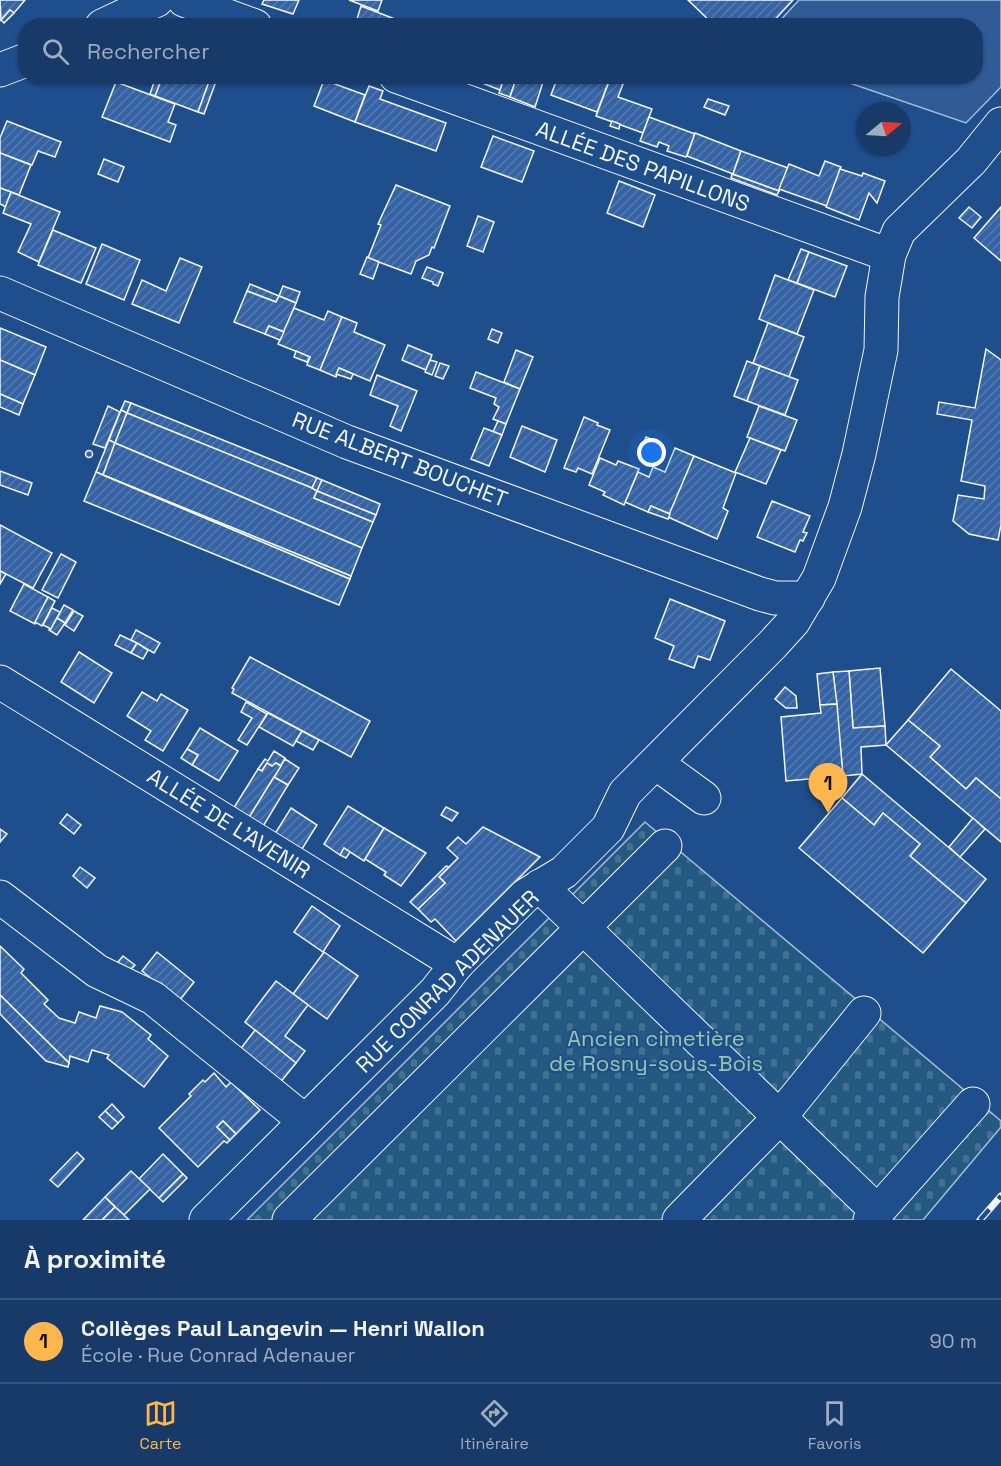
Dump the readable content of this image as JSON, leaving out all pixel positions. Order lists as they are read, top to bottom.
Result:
{
  "streets": {
    "street": [
      "ALLÉE DES PAPILLONS",
      "RUE ALBERT BOUCHET",
      "ALLÉE DE L'AVENIR",
      "RUE CONRAD ADENAUER"
    ]
  },
  "crossings": [
    ["ALLÉE DES PAPILLONS", "RUE CONRAD ADENAUER"],
    ["RUE ALBERT BOUCHET", "RUE CONRAD ADENAUER"],
    ["ALLÉE DE L'AVENIR", "RUE CONRAD ADENAUER"]
  ],
  "parks": ["Ancien cimetière de Rosny-sous-Bois"],
  "north": "right",
  "page": {
    "search": "Rechercher",
    "pins": "1",
    "heading": "À proximité",
    "list": [
      {
        "mark": "1",
        "name": "Collèges Paul Langevin — Henri Wallon",
        "note": "École · Rue Conrad Adenauer",
        "value": "90 m"
      }
    ],
    "nav": ["Carte", "Itinéraire", "Favoris"]
  }
}
